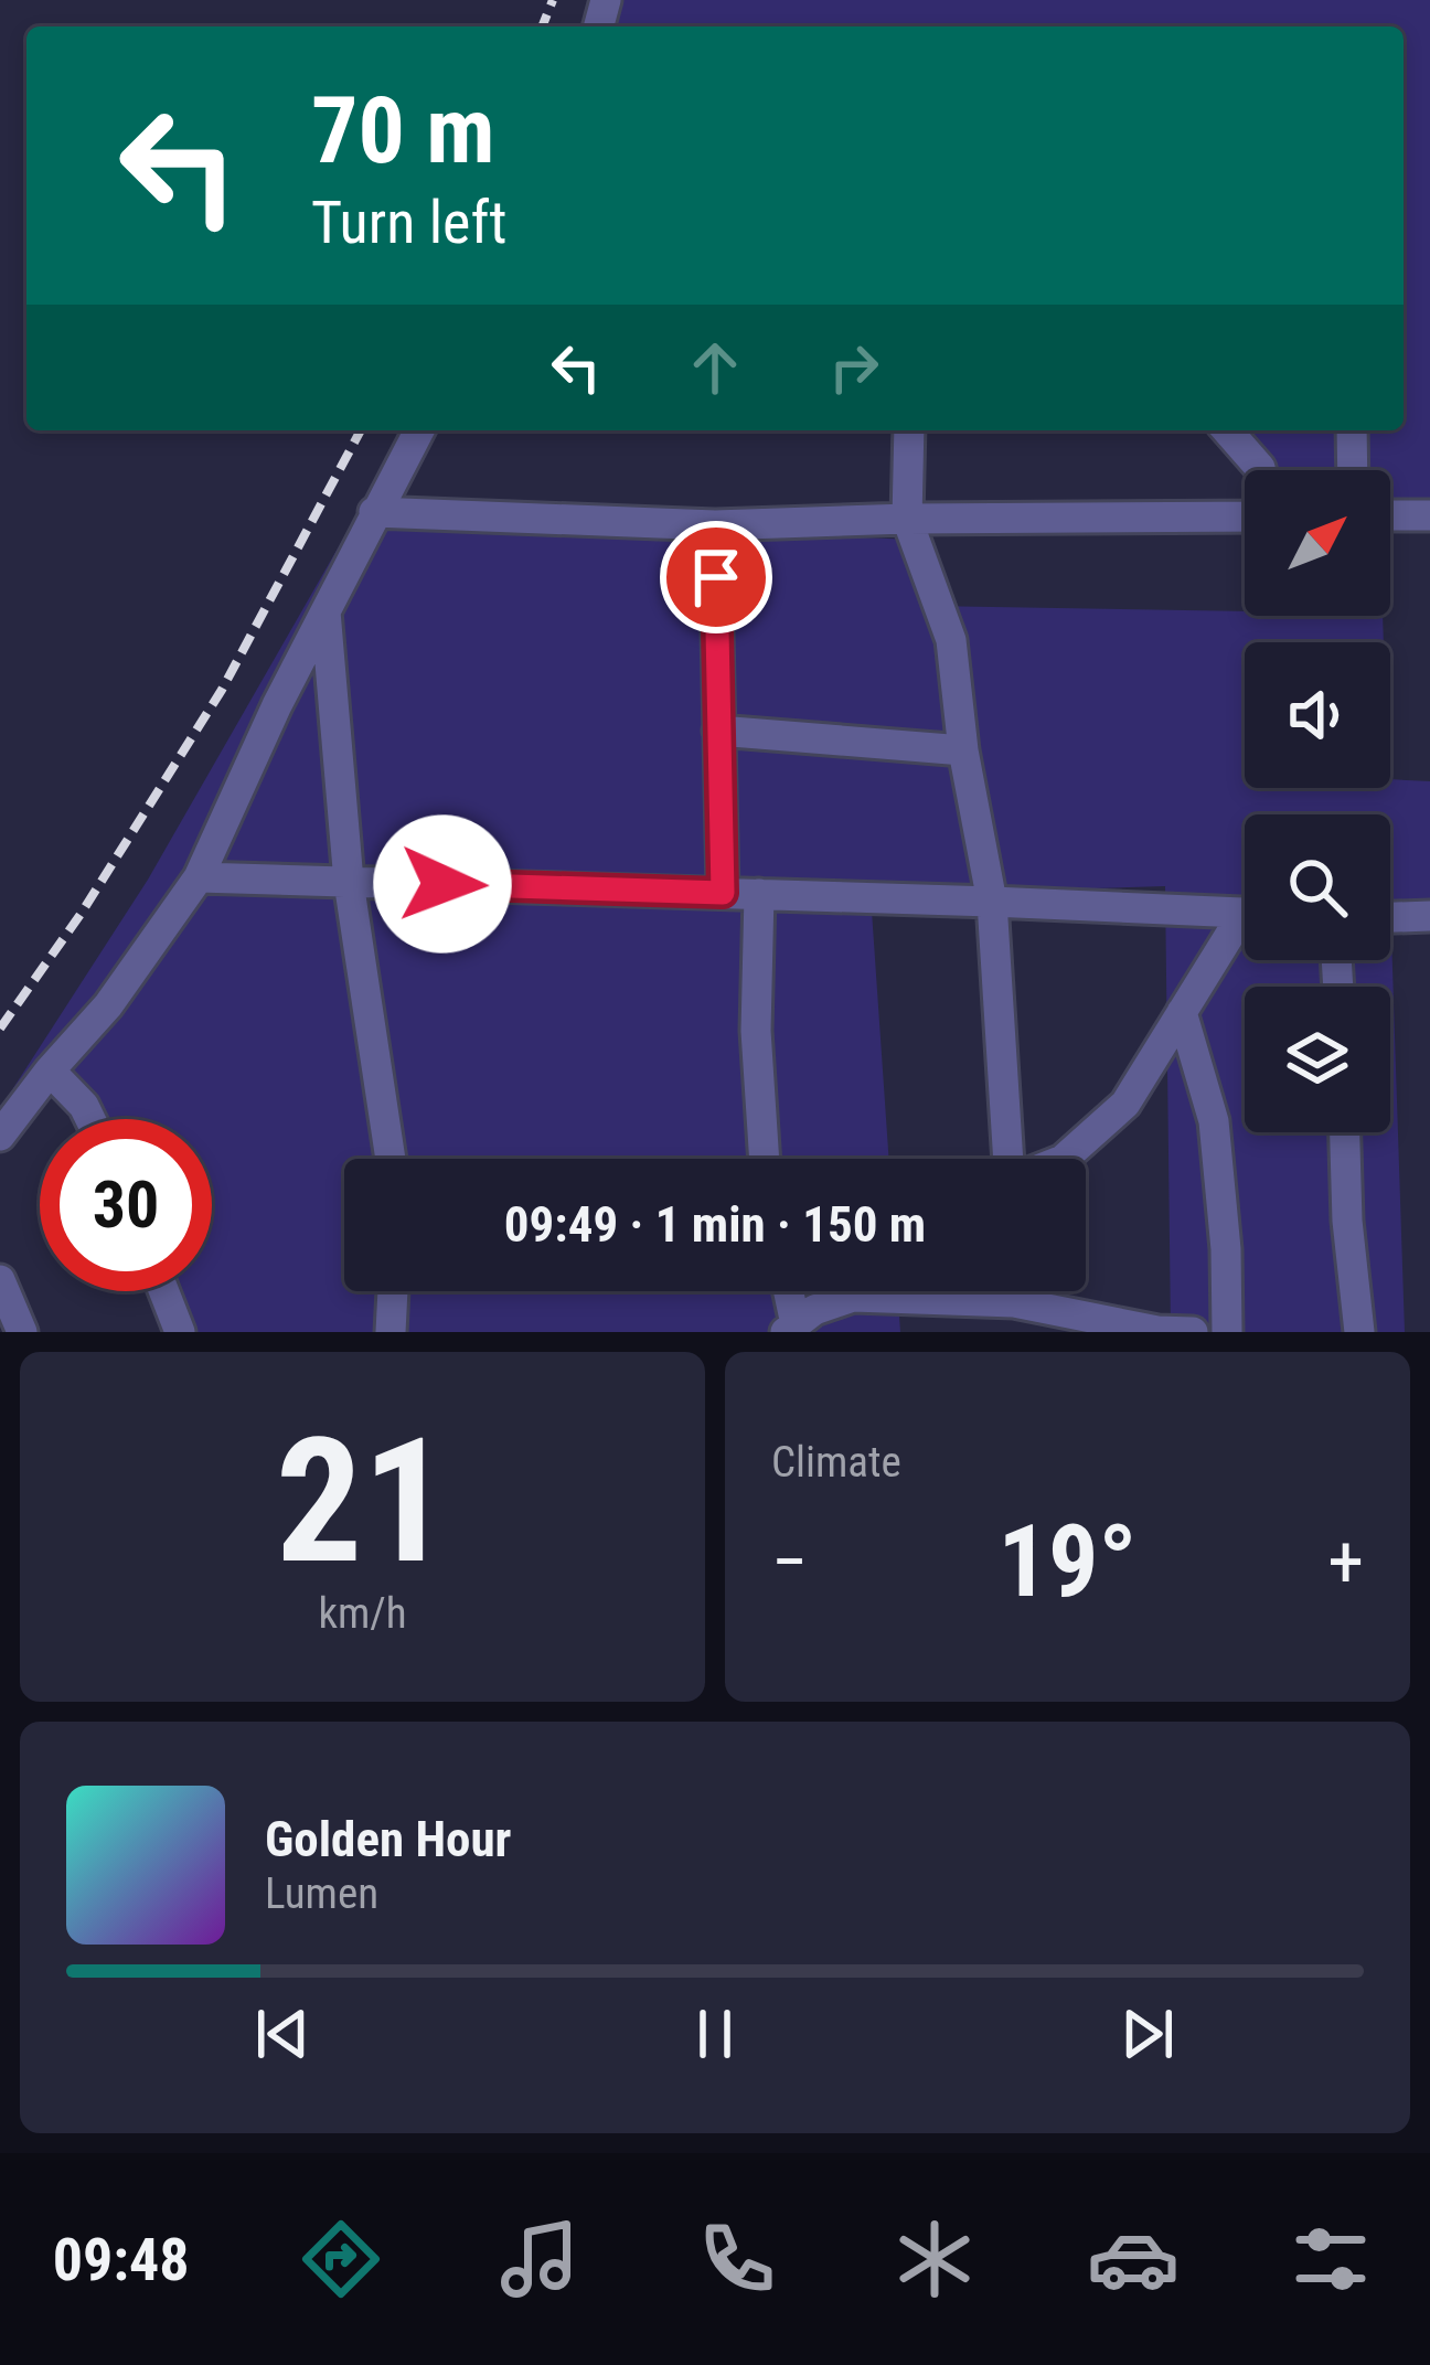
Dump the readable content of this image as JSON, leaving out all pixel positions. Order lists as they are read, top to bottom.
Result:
{
  "north": "top right",
  "page": {
    "turn": ["70 m", "Turn left"],
    "limit": "30",
    "trip": "09:49 · 1 min · 150 m",
    "tile": [
      ["21", "km/h"],
      "Climate"
    ],
    "heat": ["−", "19°", "+"],
    "song": ["Golden Hour", "Lumen"],
    "tabs": "09:48"
  }
}
